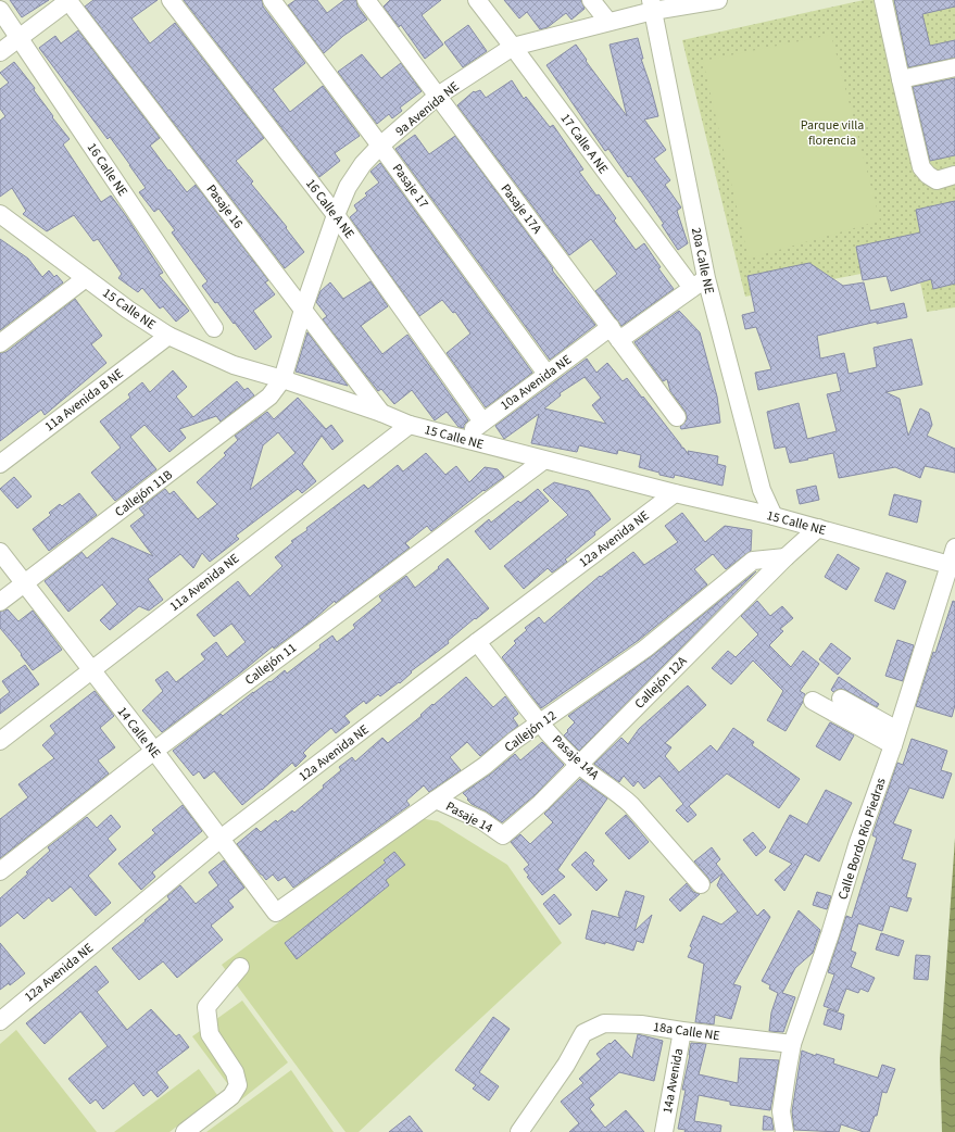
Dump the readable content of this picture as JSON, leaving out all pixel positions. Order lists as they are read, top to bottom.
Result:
{
  "streets": {
    "street": [
      "9a Avenida NE",
      "17 Calle A NE",
      "16 Calle NE",
      "Pasaje 17",
      "Pasaje 16",
      "16 Calle A NE",
      "Pasaje 17A",
      "20a Calle NE",
      "15 Calle NE",
      "10a Avenida NE",
      "11a Avenida B NE",
      "Callejón 11B",
      "12a Avenida NE",
      "11a Avenida NE",
      "Callejón 11",
      "Callejón 12A",
      "Callejón 12",
      "14 Calle NE",
      "Pasaje 14A",
      "Pasaje 14",
      "Calle Bordo Río Piedras",
      "18a Calle NE",
      "14a Avenida"
    ]
  },
  "crossings": [
    ["9a Avenida NE", "17 Calle A NE"],
    ["9a Avenida NE", "Pasaje 17"],
    ["9a Avenida NE", "Pasaje 16"],
    ["9a Avenida NE", "16 Calle A NE"],
    ["9a Avenida NE", "Pasaje 17A"],
    ["9a Avenida NE", "20a Calle NE"],
    ["9a Avenida NE", "15 Calle NE"],
    ["9a Avenida NE", "Callejón 11B"],
    ["17 Calle A NE", "10a Avenida NE"],
    ["Pasaje 17", "10a Avenida NE"],
    ["Pasaje 16", "15 Calle NE"],
    ["16 Calle A NE", "10a Avenida NE"],
    ["Pasaje 17A", "10a Avenida NE"],
    ["20a Calle NE", "15 Calle NE"],
    ["20a Calle NE", "10a Avenida NE"],
    ["15 Calle NE", "10a Avenida NE"],
    ["15 Calle NE", "11a Avenida B NE"],
    ["15 Calle NE", "Callejón 11B"],
    ["15 Calle NE", "12a Avenida NE"],
    ["15 Calle NE", "11a Avenida NE"],
    ["15 Calle NE", "Callejón 11"],
    ["15 Calle NE", "Callejón 12A"],
    ["15 Calle NE", "Calle Bordo Río Piedras"],
    ["Callejón 11B", "14 Calle NE"],
    ["12a Avenida NE", "14 Calle NE"],
    ["12a Avenida NE", "Pasaje 14A"],
    ["11a Avenida NE", "14 Calle NE"],
    ["Callejón 11", "14 Calle NE"],
    ["Callejón 12A", "Callejón 12"],
    ["Callejón 12A", "Pasaje 14A"],
    ["Callejón 12A", "Pasaje 14"],
    ["Callejón 12", "14 Calle NE"],
    ["Callejón 12", "Pasaje 14A"],
    ["Callejón 12", "Pasaje 14"],
    ["Calle Bordo Río Piedras", "18a Calle NE"],
    ["18a Calle NE", "14a Avenida"]
  ],
  "parks": ["Parque villa florencia"]
}
